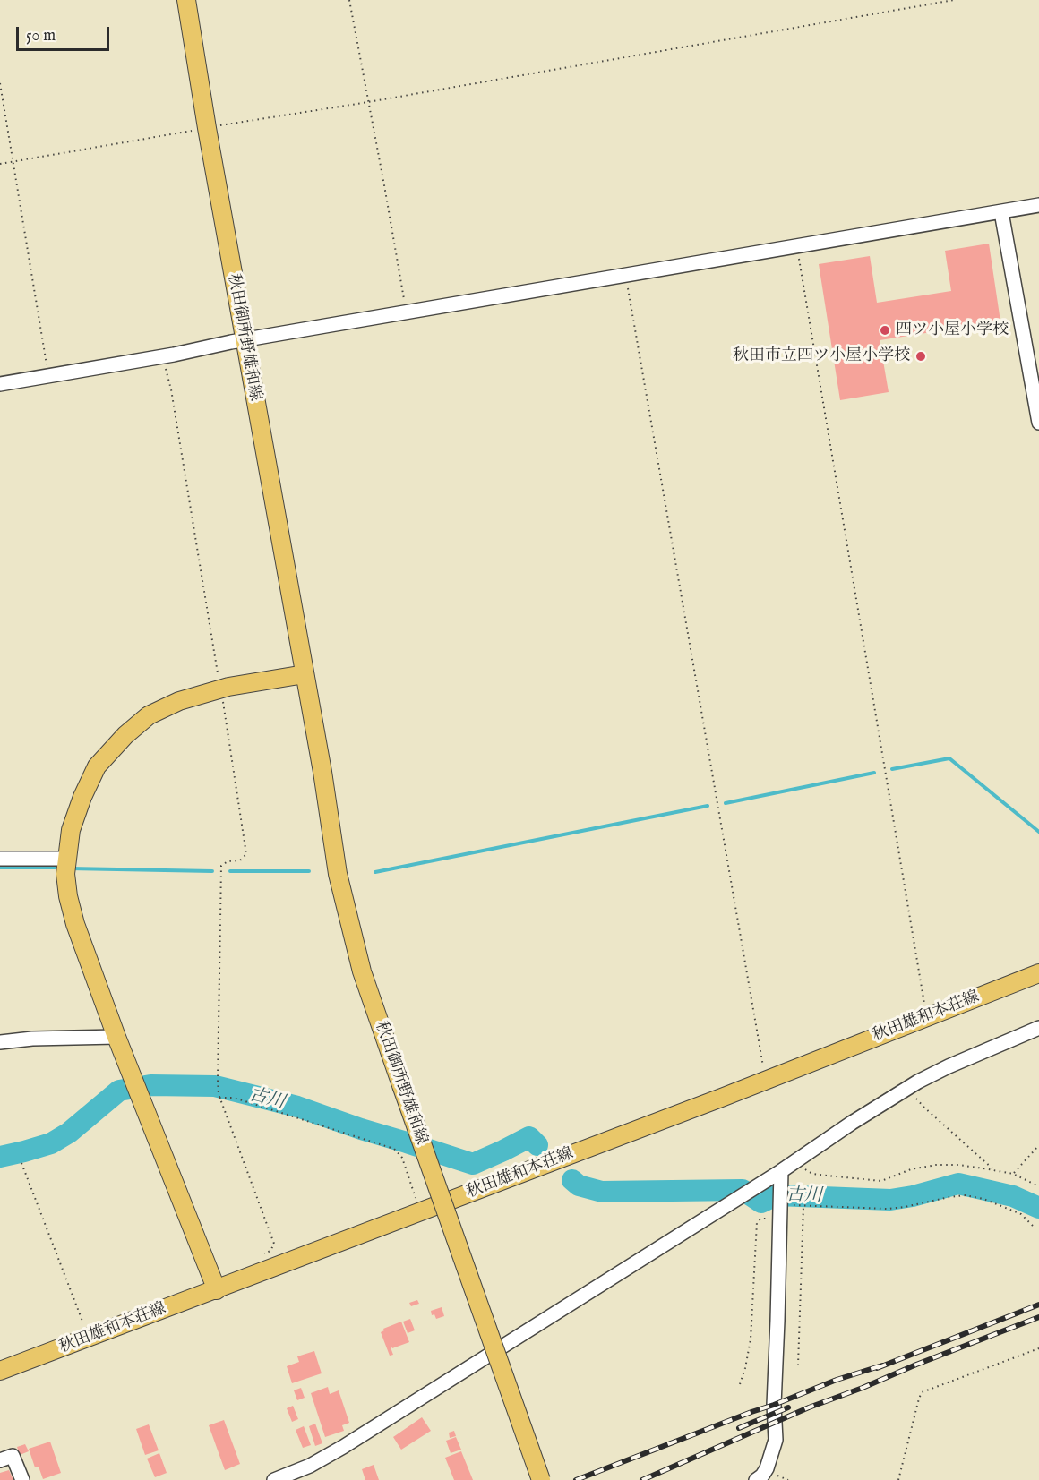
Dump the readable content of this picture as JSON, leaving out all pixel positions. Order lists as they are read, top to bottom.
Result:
{
  "streets": {
    "main road": ["秋田御所野雄和線", "秋田雄和本荘線"]
  },
  "water": ["古川"],
  "places": ["四ツ小屋小学校", "秋田市立四ツ小屋小学校"],
  "scale_bar": "50 m"
}
